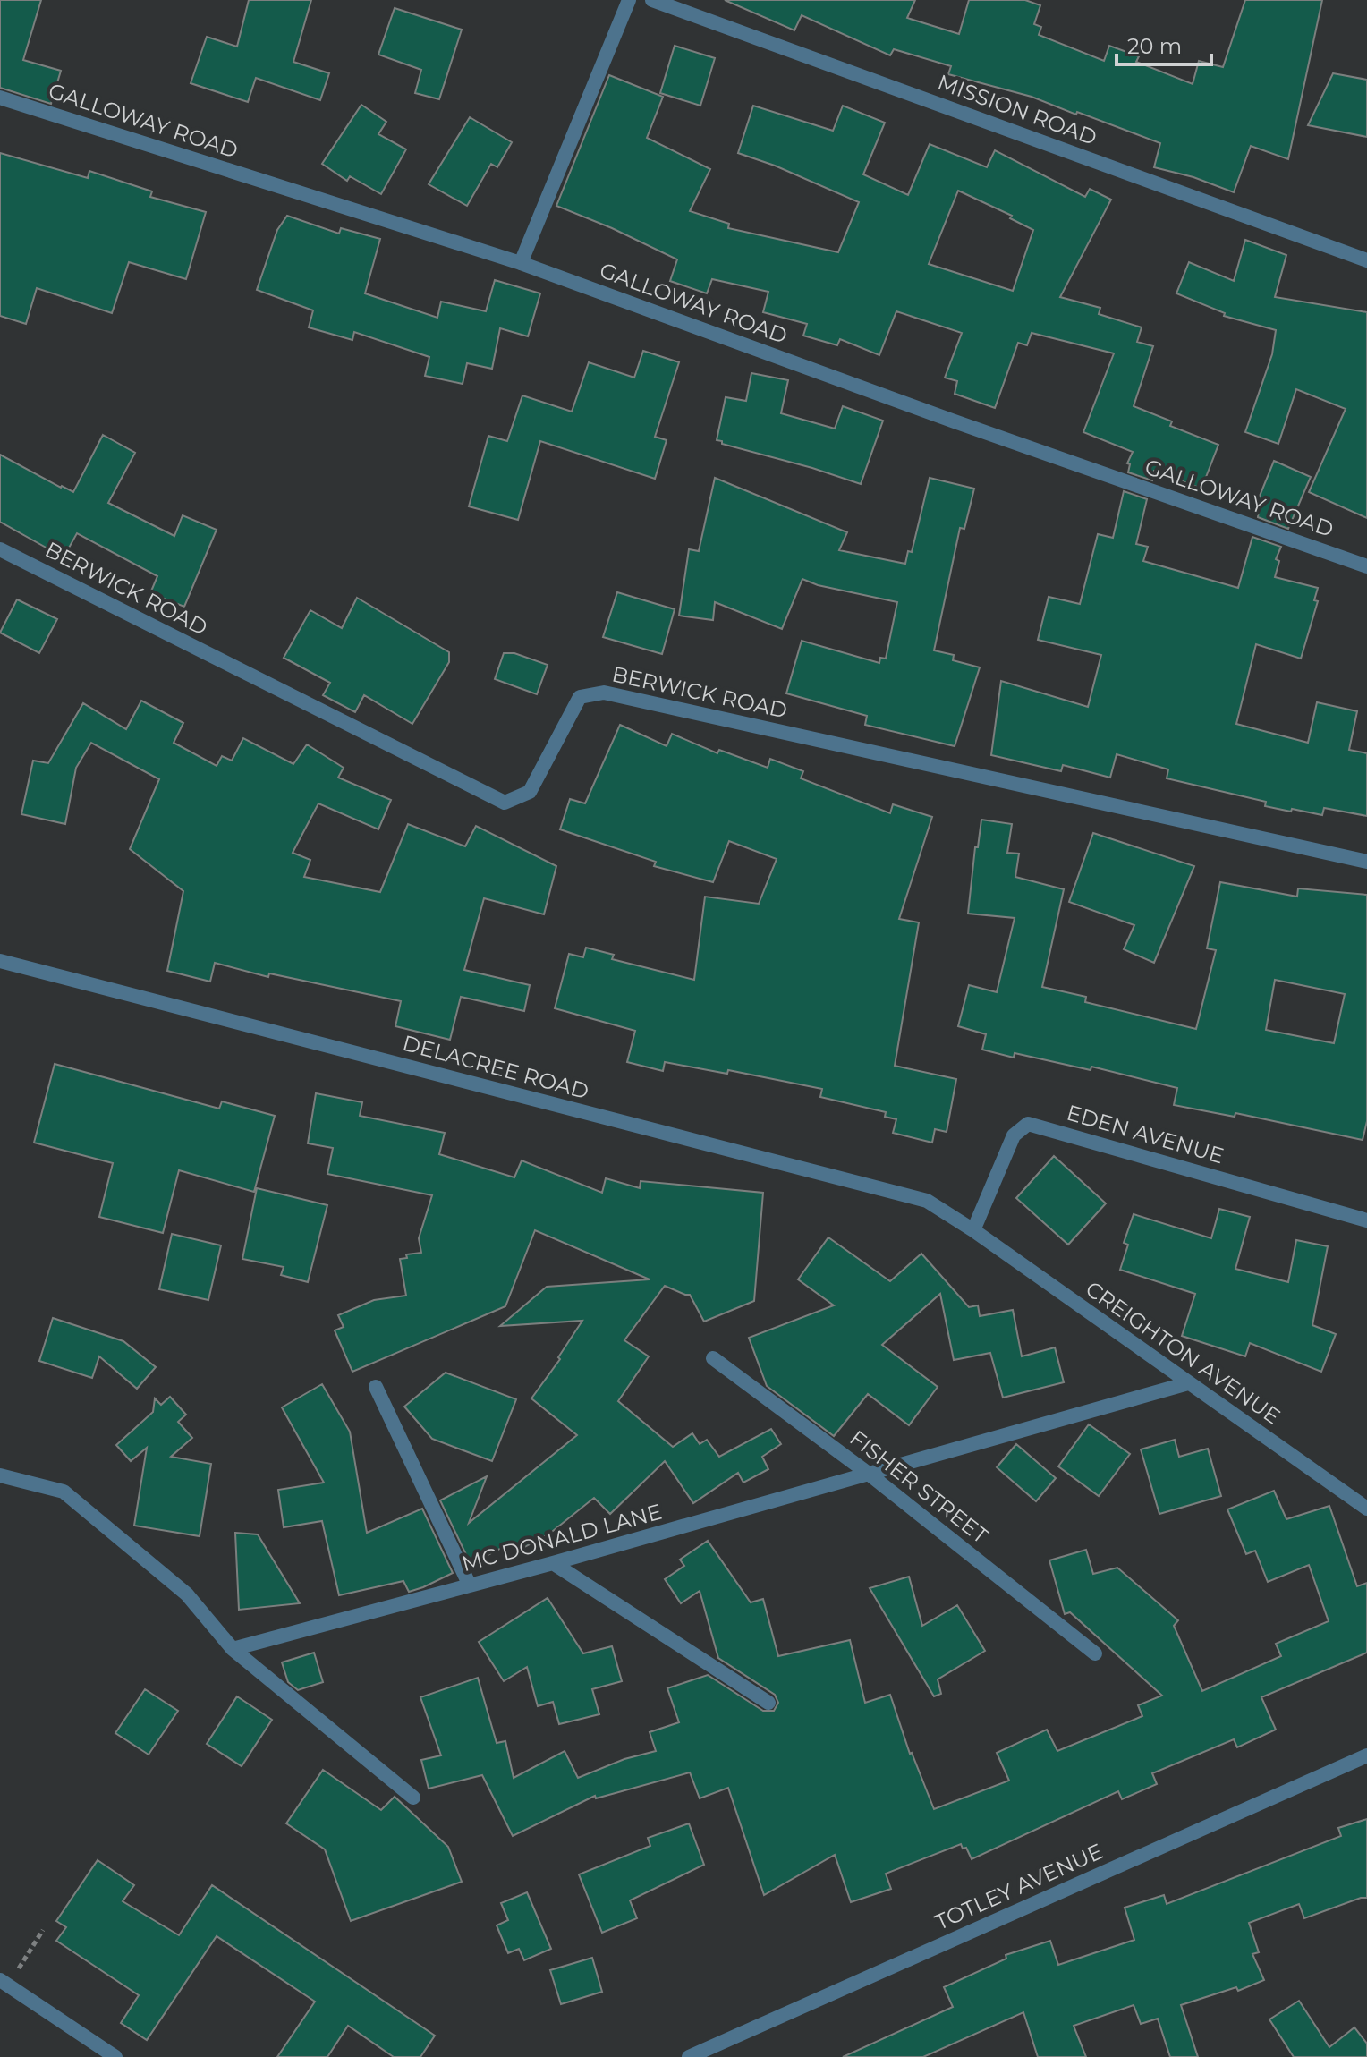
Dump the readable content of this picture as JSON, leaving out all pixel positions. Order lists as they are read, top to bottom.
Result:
{
  "streets": {
    "street": [
      "MISSION ROAD",
      "GALLOWAY ROAD",
      "BERWICK ROAD",
      "DELACREE ROAD",
      "EDEN AVENUE",
      "CREIGHTON AVENUE",
      "FISHER STREET",
      "MC DONALD LANE",
      "TOTLEY AVENUE"
    ]
  },
  "crossings": [
    ["DELACREE ROAD", "EDEN AVENUE"],
    ["DELACREE ROAD", "CREIGHTON AVENUE"],
    ["EDEN AVENUE", "CREIGHTON AVENUE"],
    ["CREIGHTON AVENUE", "MC DONALD LANE"],
    ["FISHER STREET", "MC DONALD LANE"]
  ],
  "scale_bar": "20 m"
}
